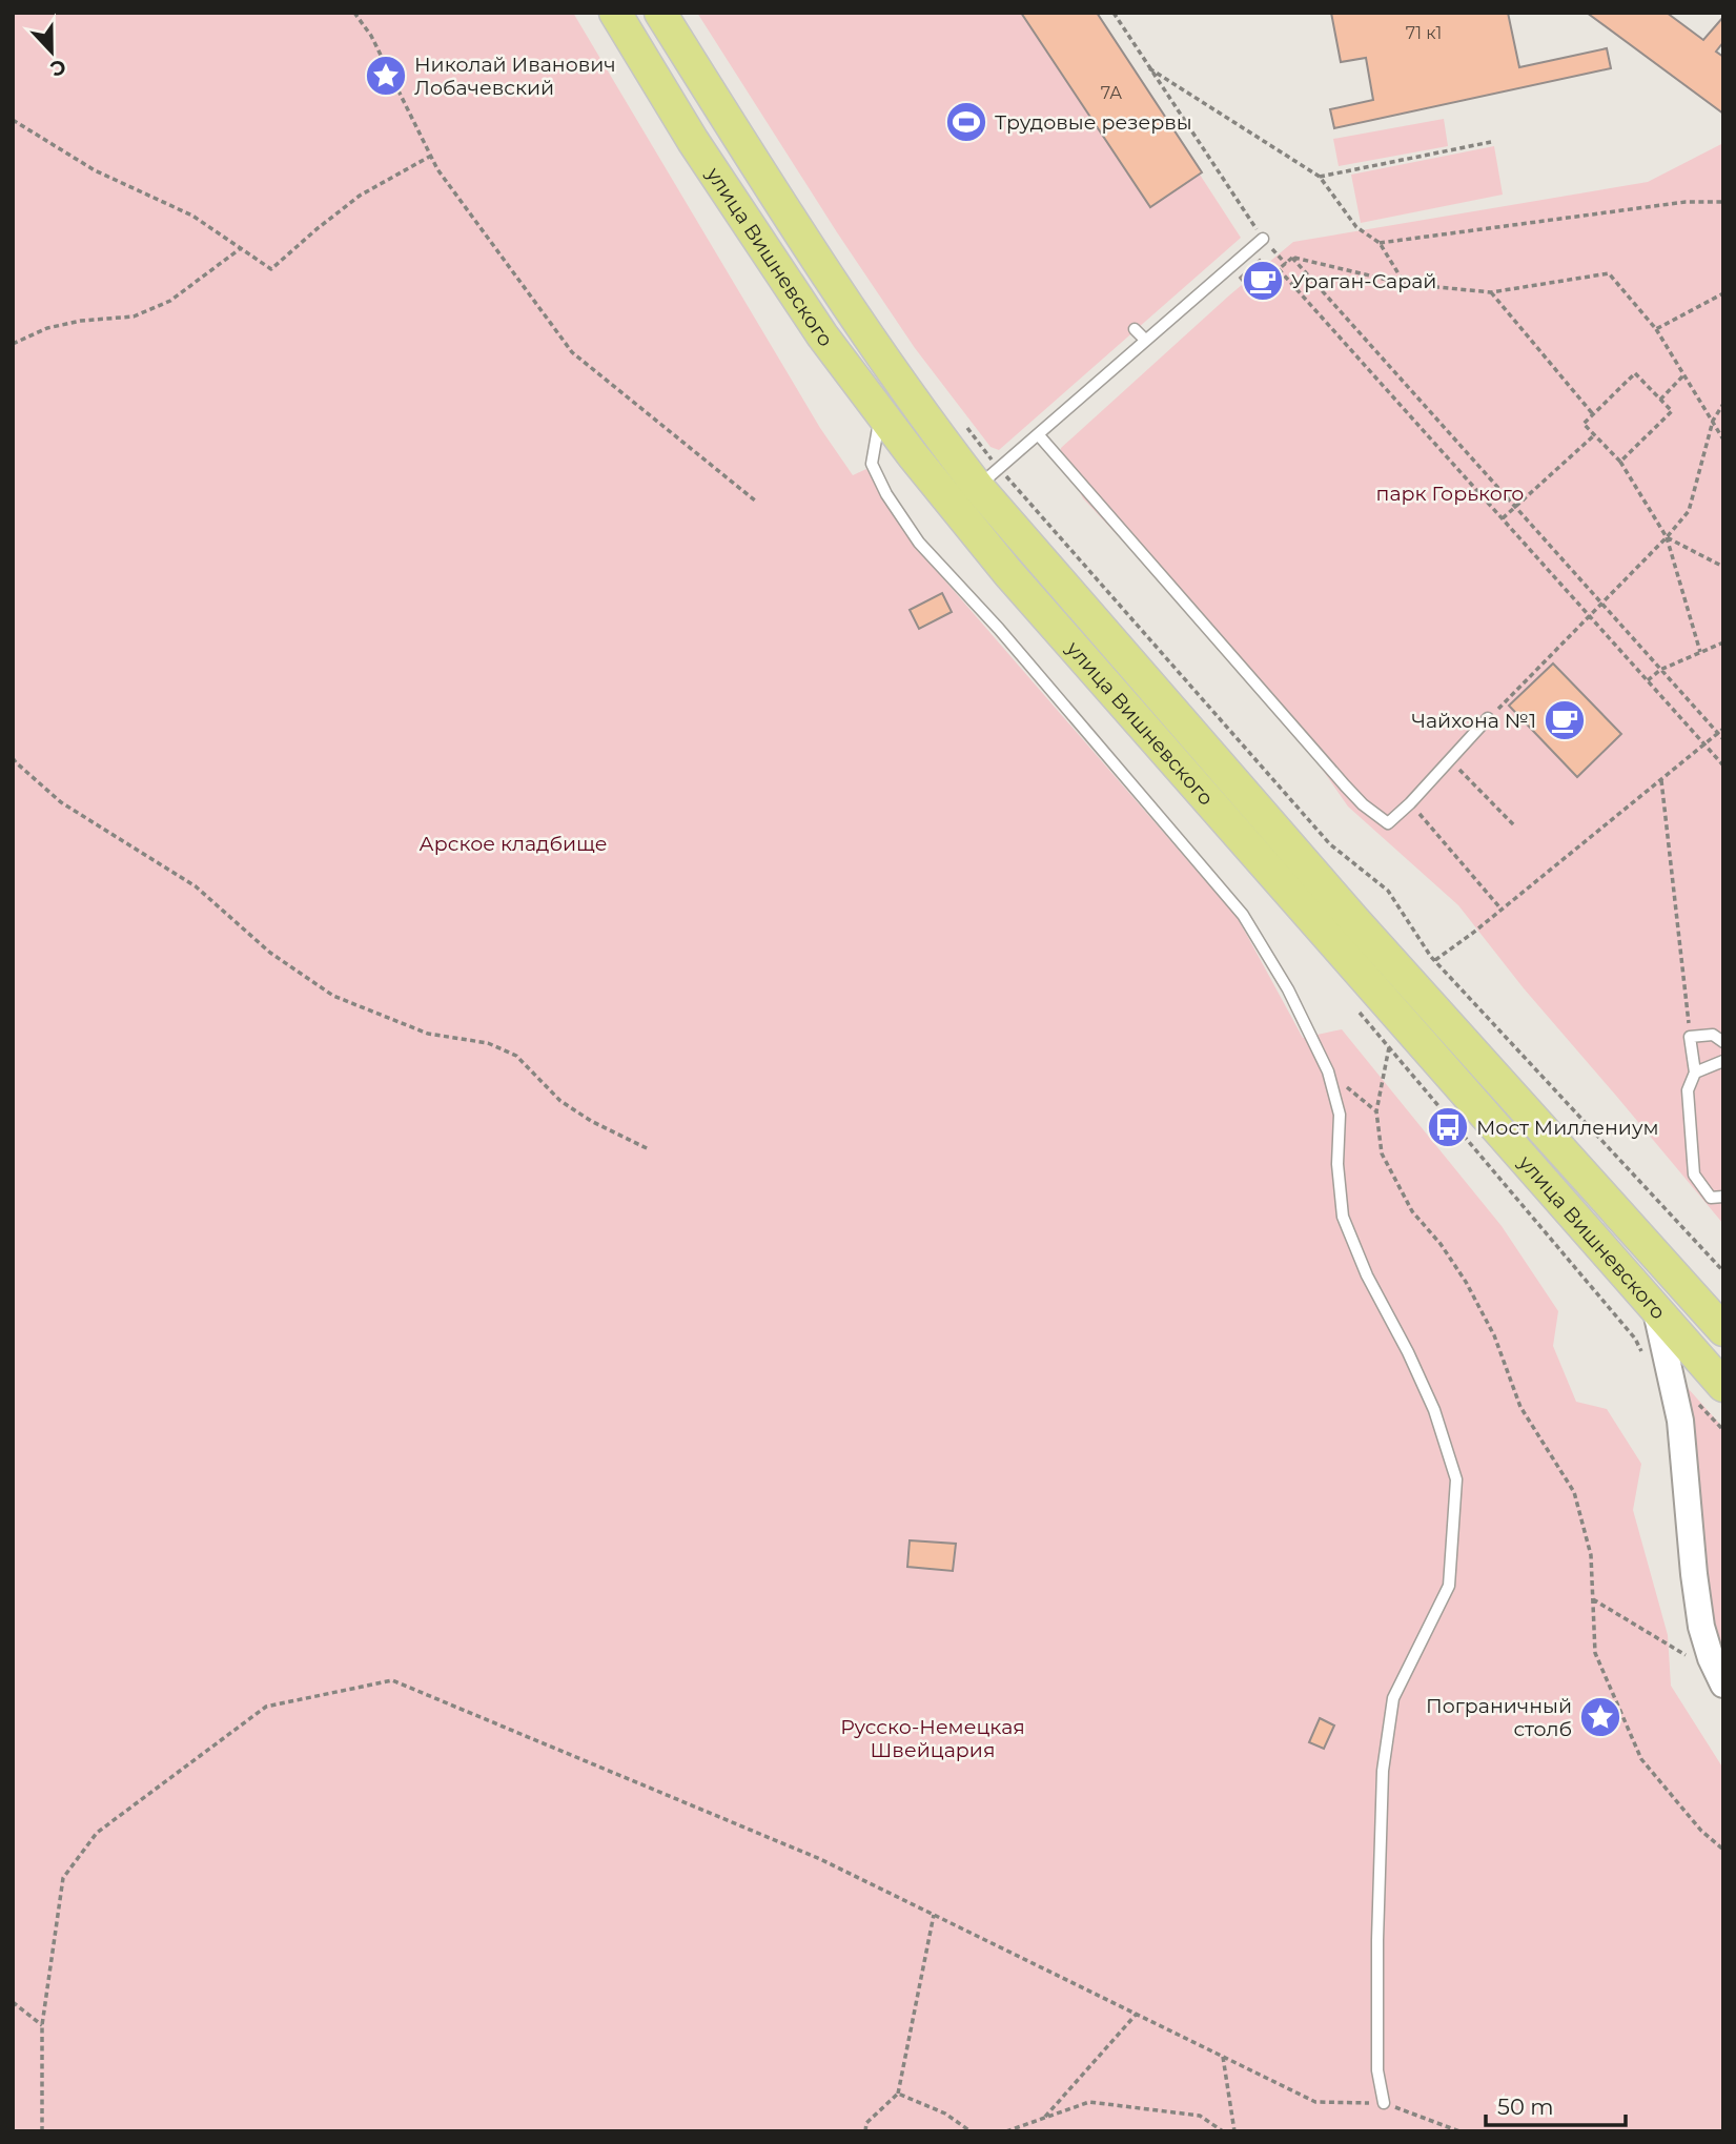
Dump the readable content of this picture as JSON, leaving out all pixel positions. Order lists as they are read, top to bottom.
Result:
{
  "streets": {
    "main road": ["улица Вишневского"]
  },
  "parks": ["парк Горького", "Арское кладбище", "Русско-Немецкая Швейцария"],
  "places": {
    "place": ["Николай Иванович Лобачевский", "Пограничный столб"],
    "sports": ["Трудовые резервы"],
    "cafe": ["Ураган-Сарай", "Чайхона №1"],
    "bus stop": ["Мост Миллениум"]
  },
  "house_numbers": ["71 к1", "7А"],
  "scale_bar": "50 m",
  "north": "bottom"
}
